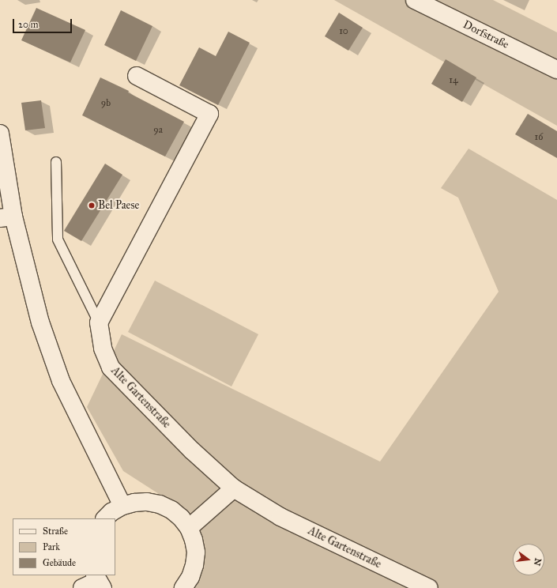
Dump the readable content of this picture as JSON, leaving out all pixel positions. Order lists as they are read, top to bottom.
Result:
{
  "streets": {
    "street": ["Dorfstraße", "Alte Gartenstraße"]
  },
  "places": ["Bel Paese"],
  "house_numbers": [
    "10",
    "14",
    "9b",
    "9a",
    "16"
  ],
  "legend": ["Straße", "Park", "Gebäude"],
  "scale_bar": "20 m",
  "north": "right"
}
